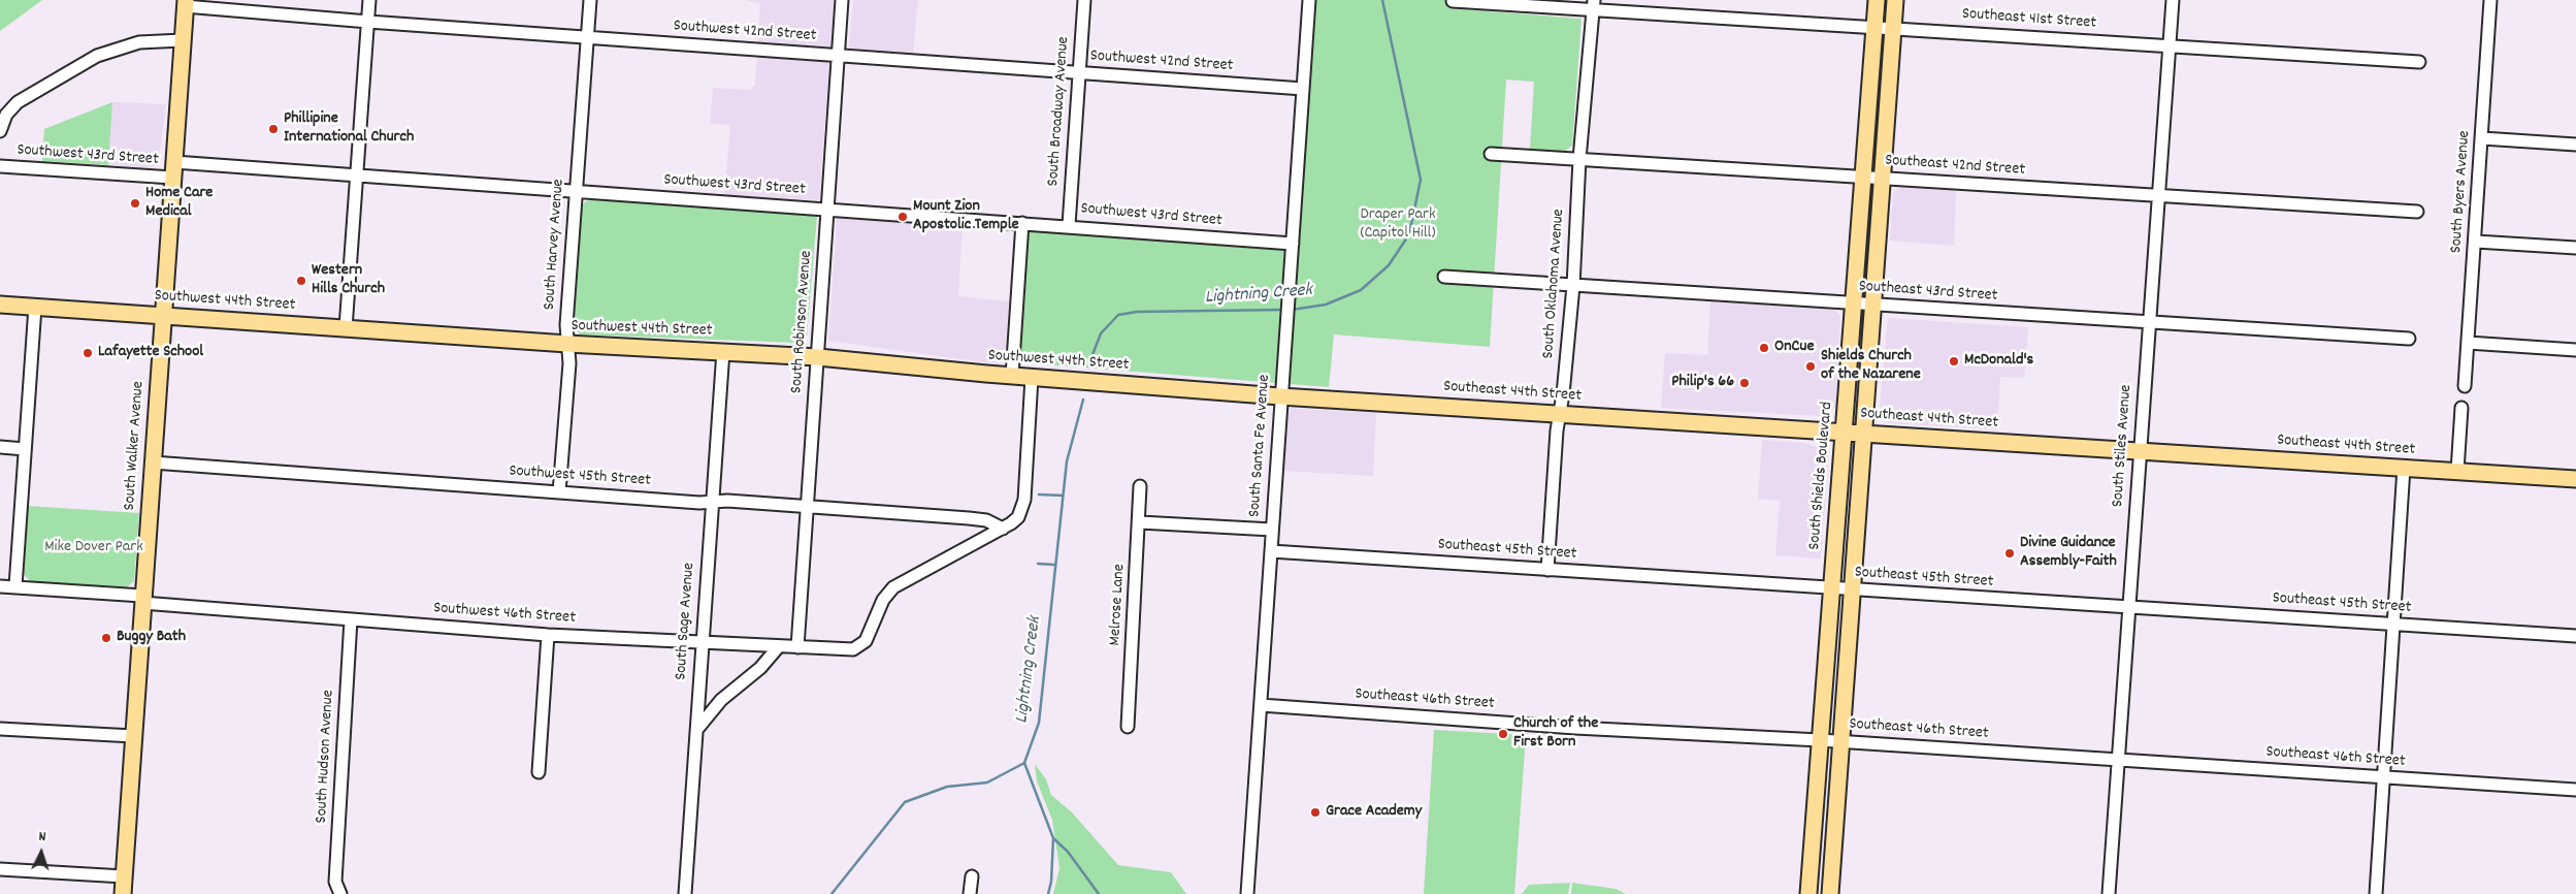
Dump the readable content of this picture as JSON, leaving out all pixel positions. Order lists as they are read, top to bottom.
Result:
{
  "streets": {
    "main road": [
      "Southwest 44th Street",
      "Southeast 44th Street",
      "South Walker Avenue",
      "South Shields Boulevard"
    ],
    "street": [
      "Southeast 41st Street",
      "Southwest 42nd Street",
      "South Broadway Avenue",
      "Southwest 43rd Street",
      "Southeast 42nd Street",
      "South Byers Avenue",
      "South Harvey Avenue",
      "South Oklahoma Avenue",
      "Southeast 43rd Street",
      "South Robinson Avenue",
      "South Santa Fe Avenue",
      "South Stiles Avenue",
      "Southwest 45th Street",
      "Southeast 45th Street",
      "Melrose Lane",
      "Southwest 46th Street",
      "South Sage Avenue",
      "Southeast 46th Street",
      "South Hudson Avenue"
    ]
  },
  "crossings": [
    ["Southeast 41st Street", "South Oklahoma Avenue"],
    ["Southeast 41st Street", "South Stiles Avenue"],
    ["Southeast 41st Street", "South Shields Boulevard"],
    ["Southwest 42nd Street", "South Broadway Avenue"],
    ["Southwest 42nd Street", "South Harvey Avenue"],
    ["Southwest 42nd Street", "South Robinson Avenue"],
    ["Southwest 42nd Street", "South Walker Avenue"],
    ["Southwest 42nd Street", "South Santa Fe Avenue"],
    ["South Broadway Avenue", "Southwest 43rd Street"],
    ["Southwest 43rd Street", "South Harvey Avenue"],
    ["Southwest 43rd Street", "South Robinson Avenue"],
    ["Southwest 43rd Street", "South Walker Avenue"],
    ["Southwest 43rd Street", "South Santa Fe Avenue"],
    ["Southeast 42nd Street", "South Oklahoma Avenue"],
    ["Southeast 42nd Street", "South Stiles Avenue"],
    ["Southeast 42nd Street", "South Shields Boulevard"],
    ["South Harvey Avenue", "Southwest 44th Street"],
    ["South Harvey Avenue", "Southwest 45th Street"],
    ["South Oklahoma Avenue", "Southeast 43rd Street"],
    ["South Oklahoma Avenue", "Southeast 44th Street"],
    ["South Oklahoma Avenue", "Southeast 45th Street"],
    ["Southeast 43rd Street", "South Stiles Avenue"],
    ["Southeast 43rd Street", "South Shields Boulevard"],
    ["Southwest 44th Street", "South Robinson Avenue"],
    ["Southwest 44th Street", "Southeast 44th Street"],
    ["Southwest 44th Street", "South Walker Avenue"],
    ["Southwest 44th Street", "South Santa Fe Avenue"],
    ["Southwest 44th Street", "South Sage Avenue"],
    ["South Robinson Avenue", "Southwest 45th Street"],
    ["South Robinson Avenue", "Southwest 46th Street"],
    ["Southeast 44th Street", "South Santa Fe Avenue"],
    ["Southeast 44th Street", "South Stiles Avenue"],
    ["Southeast 44th Street", "South Shields Boulevard"],
    ["South Walker Avenue", "Southwest 45th Street"],
    ["South Walker Avenue", "Southwest 46th Street"],
    ["South Santa Fe Avenue", "Southeast 45th Street"],
    ["South Santa Fe Avenue", "Southeast 46th Street"],
    ["South Stiles Avenue", "Southeast 45th Street"],
    ["South Stiles Avenue", "Southeast 46th Street"],
    ["South Shields Boulevard", "Southeast 45th Street"],
    ["South Shields Boulevard", "Southeast 46th Street"],
    ["Southwest 45th Street", "Southwest 46th Street"],
    ["Southwest 45th Street", "South Sage Avenue"],
    ["Southwest 46th Street", "South Sage Avenue"],
    ["Southwest 46th Street", "South Hudson Avenue"]
  ],
  "water": ["Lightning Creek"],
  "parks": ["Draper Park (Capitol Hill)", "Mike Dover Park"],
  "places": [
    "Phillipine International Church",
    "Home Care Medical",
    "Mount Zion Apostolic Temple",
    "Western Hills Church",
    "OnCue",
    "Lafayette School",
    "McDonald's",
    "Shields Church of the Nazarene",
    "Philip's 66",
    "Divine Guidance Assembly-Faith",
    "Buggy Bath",
    "Church of the First Born",
    "Grace Academy"
  ],
  "north": "top"
}
